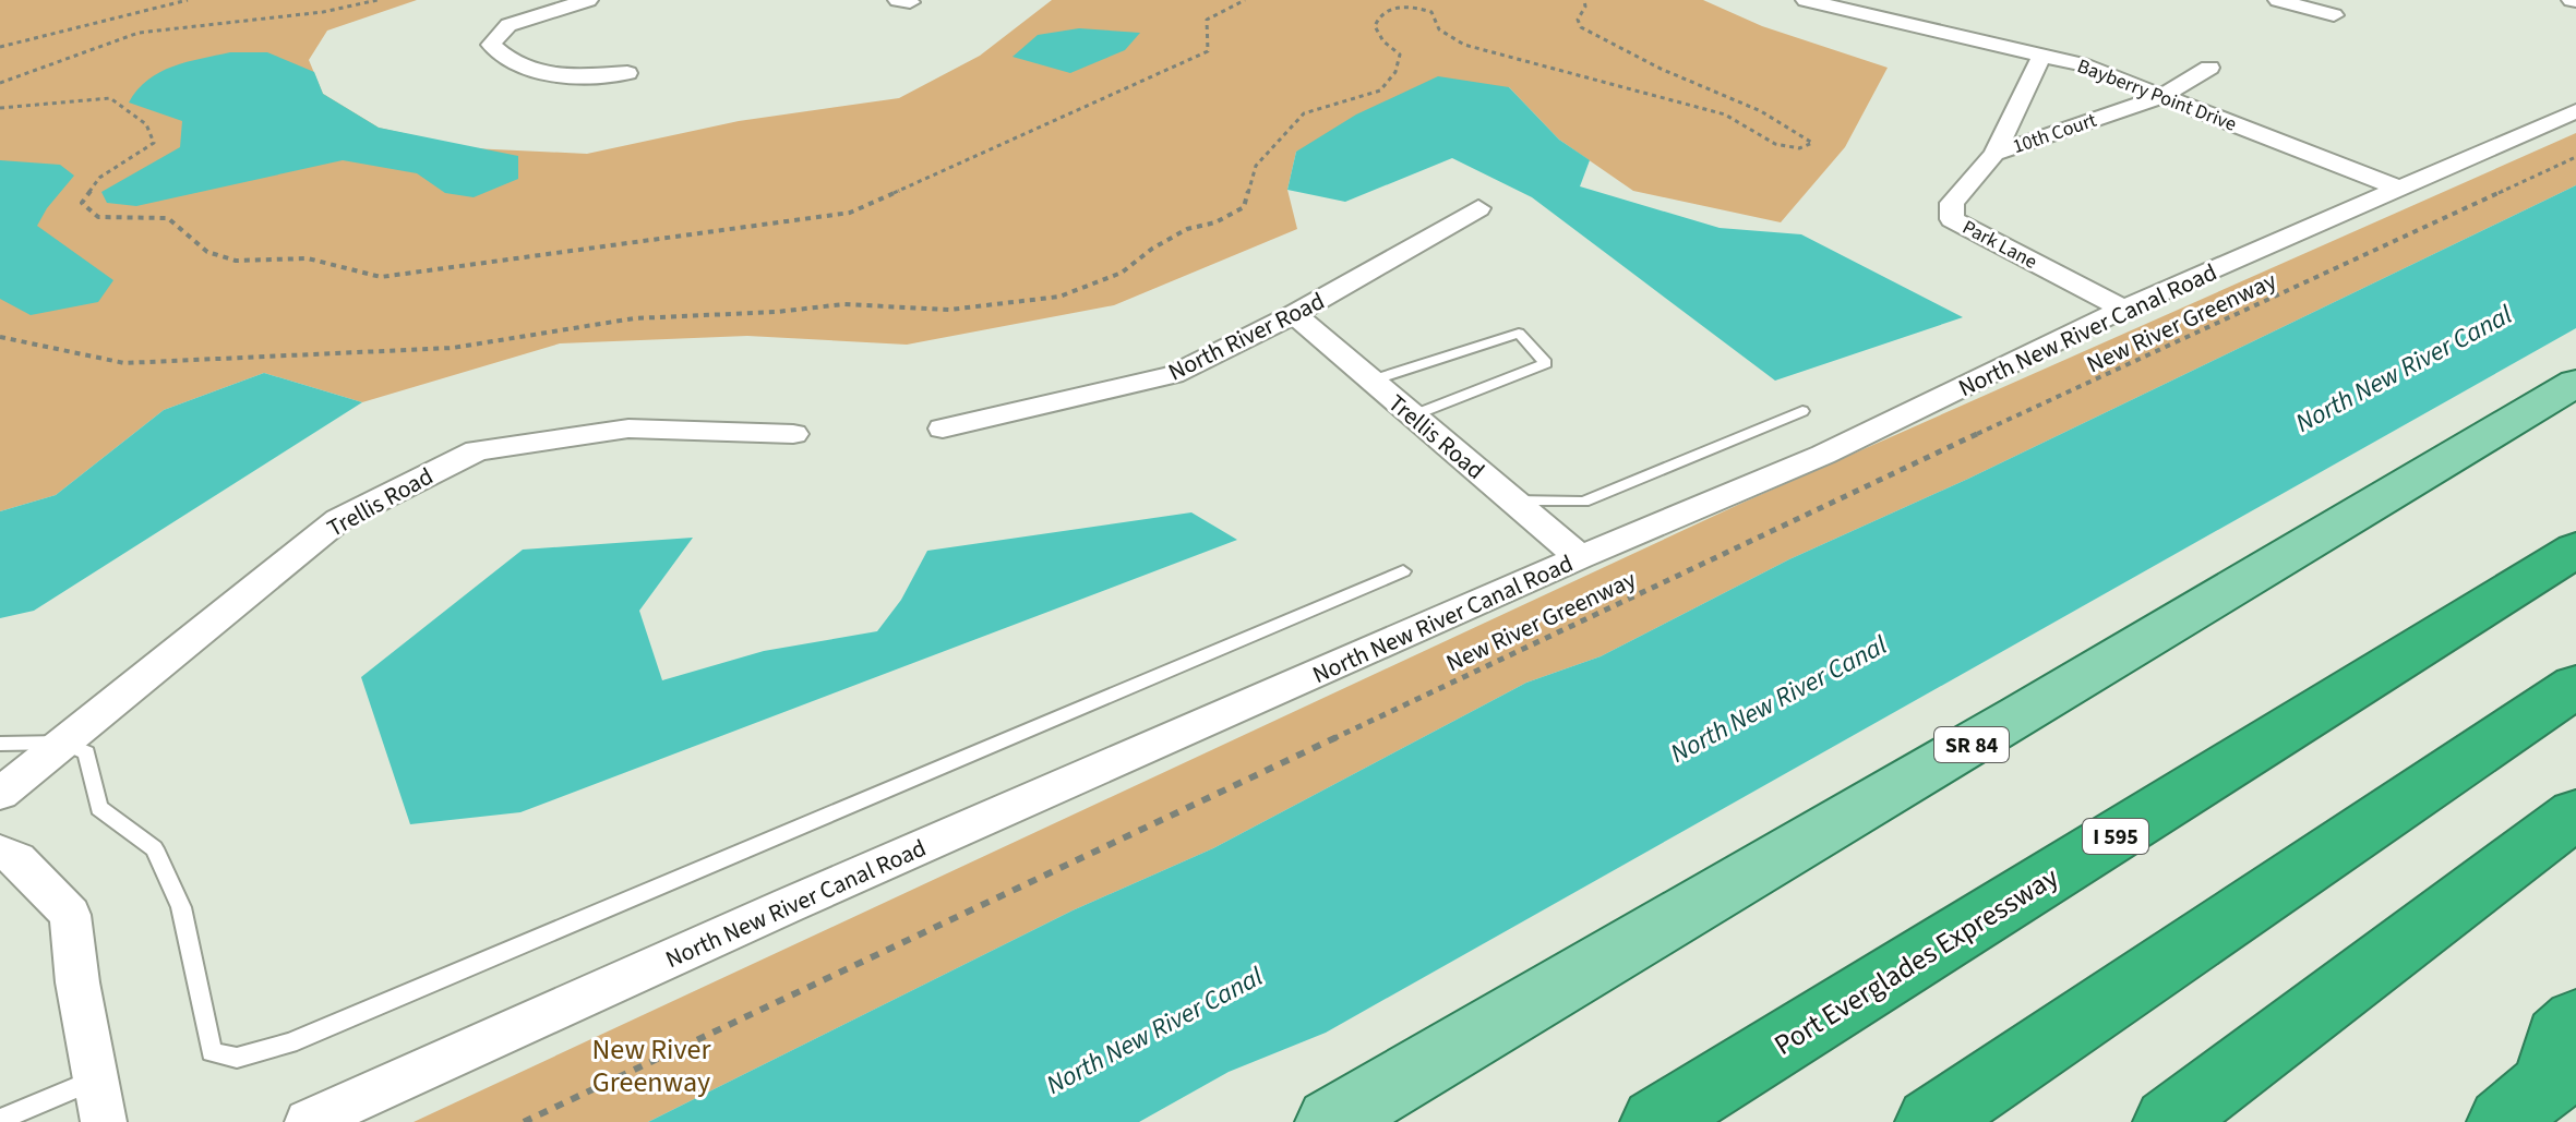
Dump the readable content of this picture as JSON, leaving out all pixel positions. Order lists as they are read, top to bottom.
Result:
{
  "streets": {
    "highway": ["I 595", "Port Everglades Expressway"],
    "main road": ["SR 84"],
    "street": [
      "Bayberry Point Drive",
      "10th Court",
      "Park Lane",
      "North New River Canal Road",
      "North River Road",
      "Trellis Road"
    ],
    "path": ["New River Greenway"]
  },
  "crossings": [
    ["Bayberry Point Drive", "10th Court"],
    ["Bayberry Point Drive", "Park Lane"],
    ["Bayberry Point Drive", "North New River Canal Road"],
    ["10th Court", "Park Lane"],
    ["Park Lane", "North New River Canal Road"],
    ["North New River Canal Road", "Trellis Road"],
    ["North River Road", "Trellis Road"]
  ],
  "water": ["North New River Canal"],
  "parks": ["New River Greenway"]
}
